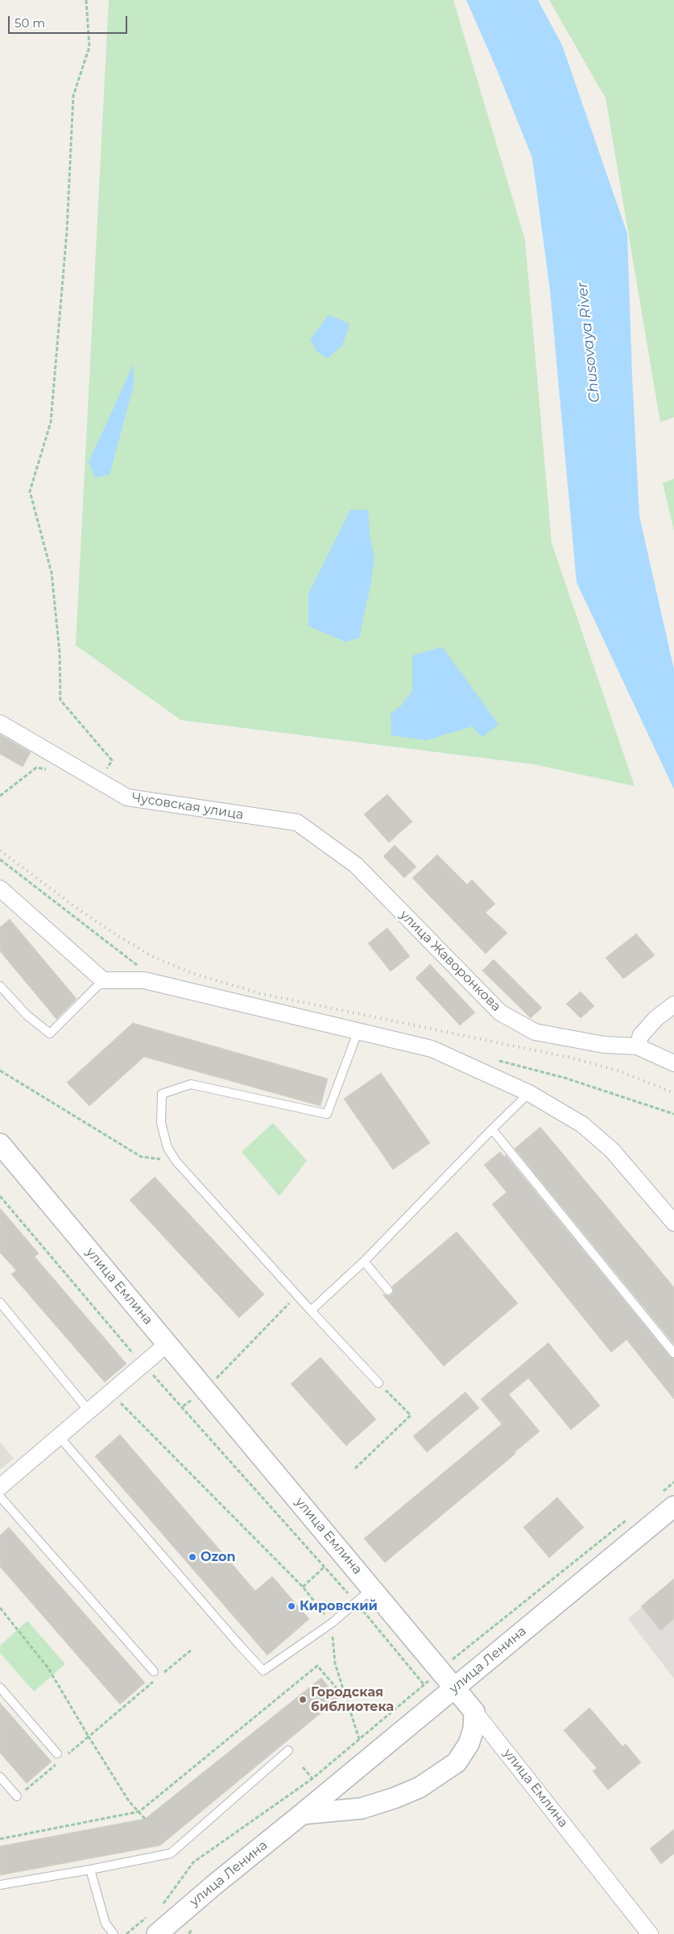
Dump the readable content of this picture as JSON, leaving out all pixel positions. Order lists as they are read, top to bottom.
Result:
{
  "streets": {
    "street": [
      "Чусовская улица",
      "улица Жаворонкова",
      "улица Емлина",
      "улица Ленина"
    ]
  },
  "crossings": [
    ["Чусовская улица", "улица Жаворонкова"],
    ["улица Емлина", "улица Ленина"]
  ],
  "water": ["Chusovaya River"],
  "places": ["Ozon", "Кировский", "Городская библиотека"],
  "scale_bar": "50 m"
}
